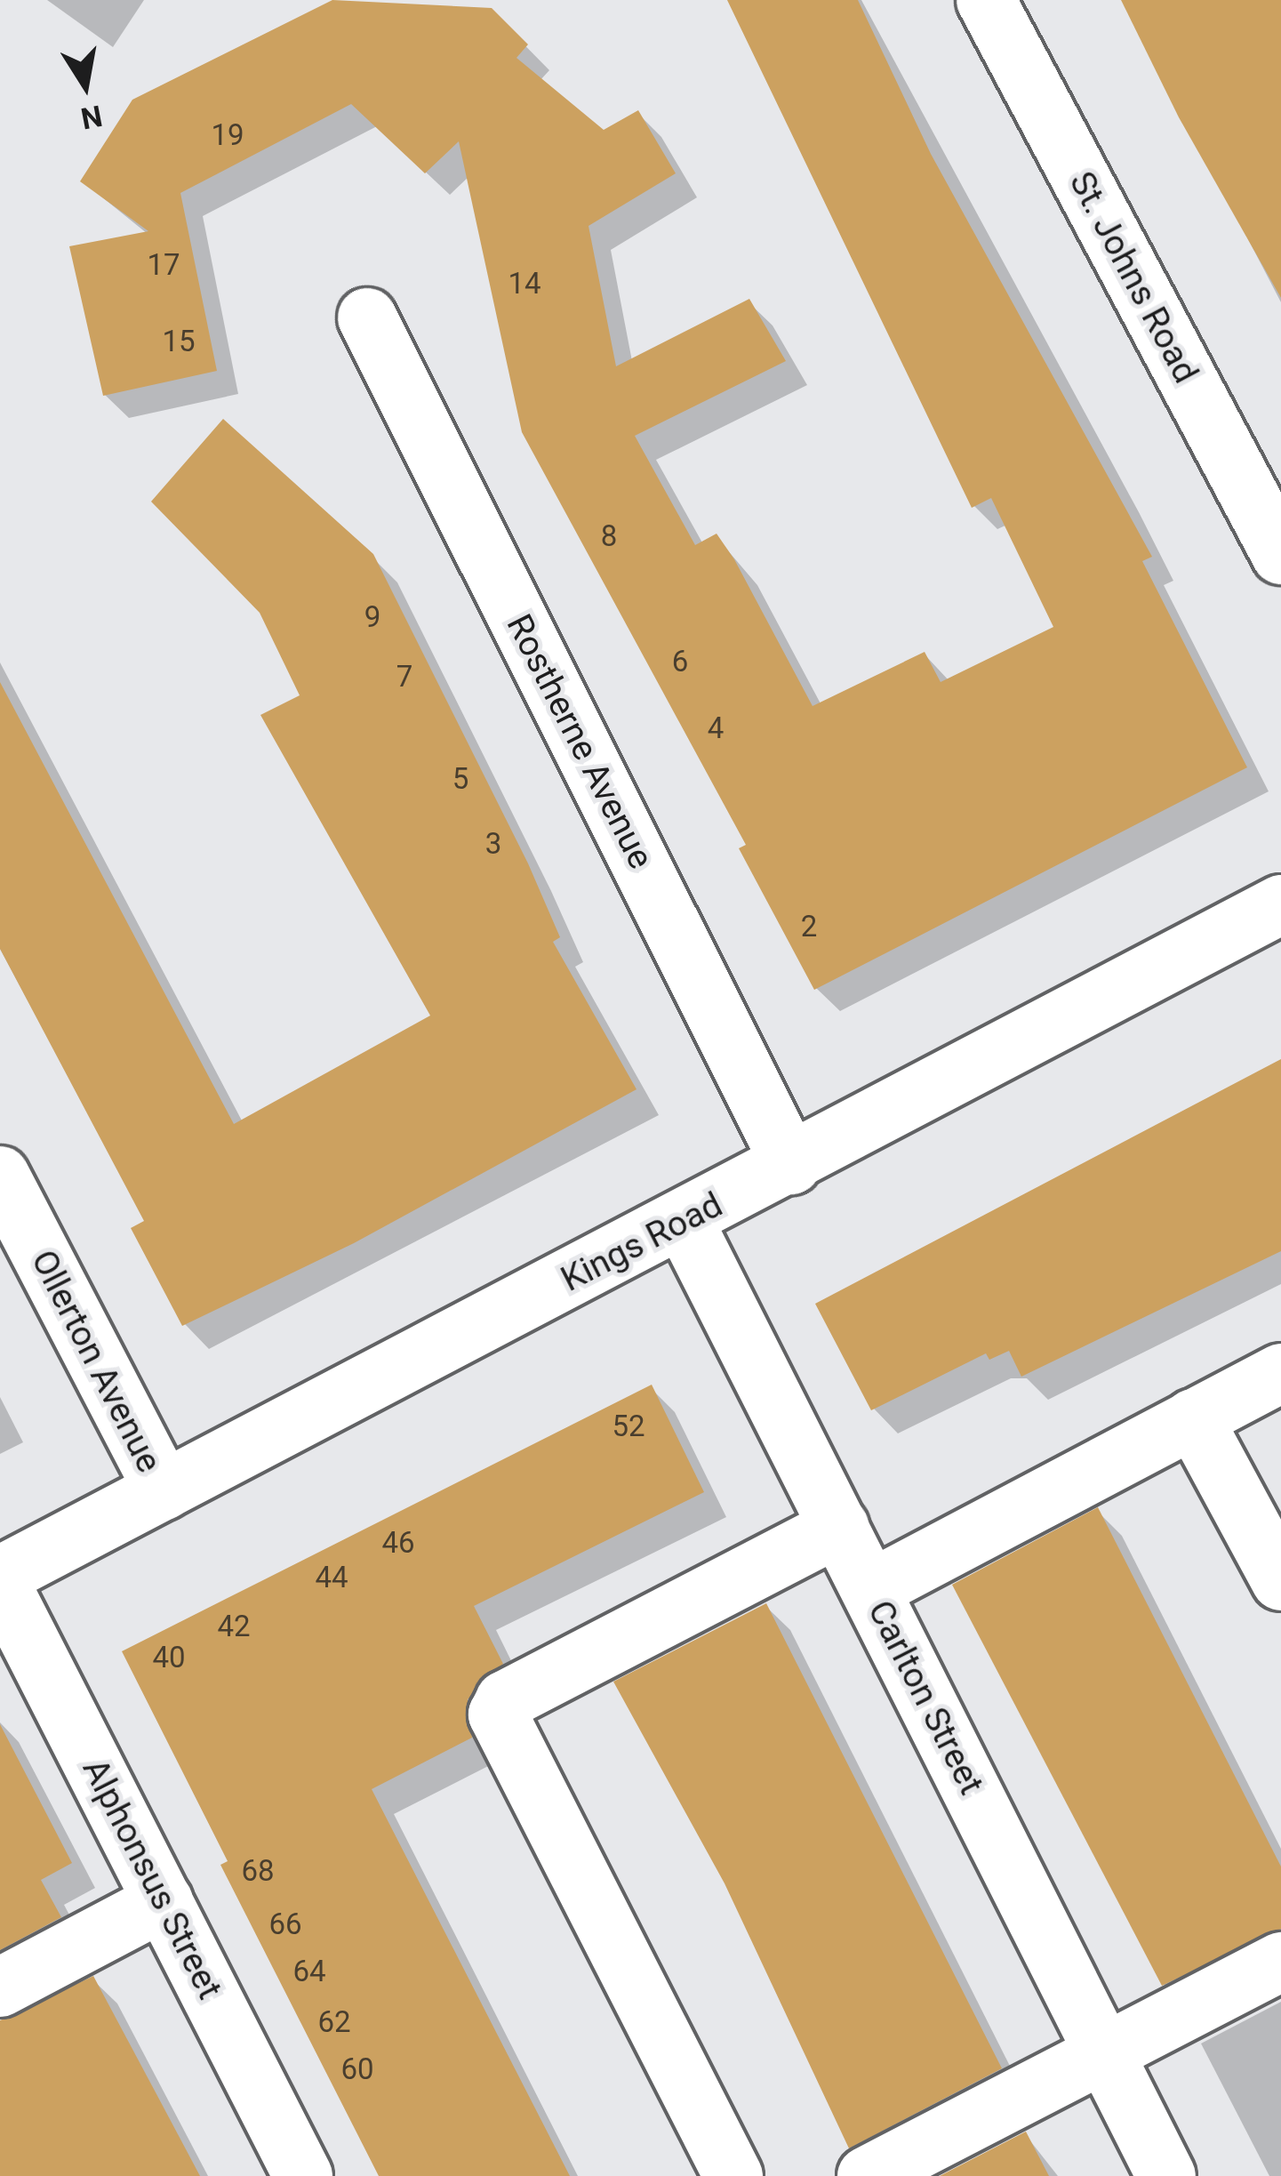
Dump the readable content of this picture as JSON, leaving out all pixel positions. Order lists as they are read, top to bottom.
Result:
{
  "streets": {
    "street": [
      "St. Johns Road",
      "Rostherne Avenue",
      "Kings Road",
      "Ollerton Avenue",
      "Carlton Street",
      "Alphonsus Street"
    ]
  },
  "crossings": [
    ["Rostherne Avenue", "Kings Road"],
    ["Kings Road", "Ollerton Avenue"],
    ["Kings Road", "Carlton Street"],
    ["Kings Road", "Alphonsus Street"]
  ],
  "house_numbers": [
    "19",
    "17",
    "14",
    "15",
    "8",
    "9",
    "6",
    "7",
    "4",
    "5",
    "3",
    "2",
    "52",
    "46",
    "44",
    "42",
    "40",
    "68",
    "66",
    "64",
    "62",
    "60"
  ],
  "north": "bottom"
}
